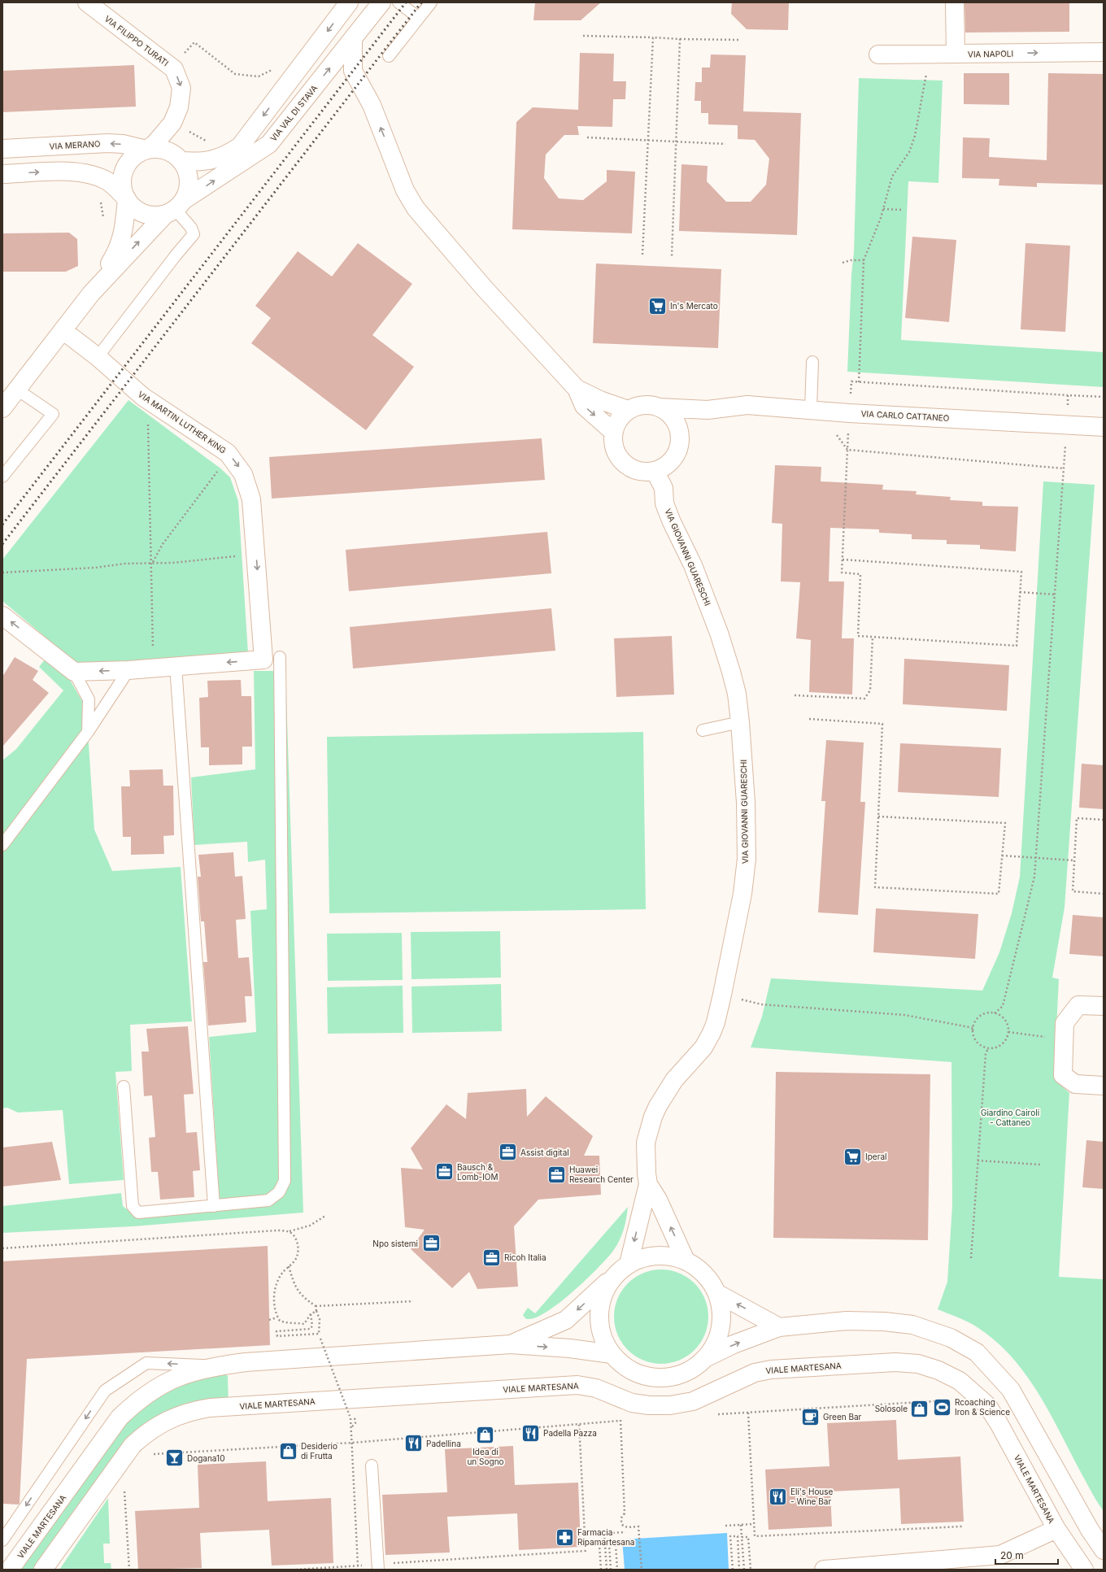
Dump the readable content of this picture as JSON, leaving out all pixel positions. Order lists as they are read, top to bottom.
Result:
{
  "streets": {
    "street": [
      "VIA FILIPPO TURATI",
      "VIA NAPOLI",
      "VIA VAL DI STAVA",
      "VIA MERANO",
      "VIA CARLO CATTANEO",
      "VIA MARTIN LUTHER KING",
      "VIA GIOVANNI GUARESCHI",
      "VIALE MARTESANA"
    ]
  },
  "crossings": [
    ["VIA FILIPPO TURATI", "VIA VAL DI STAVA"],
    ["VIA FILIPPO TURATI", "VIA MERANO"],
    ["VIA VAL DI STAVA", "VIA MERANO"],
    ["VIA CARLO CATTANEO", "VIA GIOVANNI GUARESCHI"],
    ["VIA GIOVANNI GUARESCHI", "VIALE MARTESANA"]
  ],
  "one_way": ["VIA FILIPPO TURATI", "VIA NAPOLI", "VIA MARTIN LUTHER KING"],
  "parks": ["Giardino Cairoli - Cattaneo"],
  "places": {
    "supermarket": ["In's Mercato", "Iperal"],
    "office": [
      "Assist digital",
      "Bausch & Lomb-IOM",
      "Huawei Research Center",
      "Npo sistemi",
      "Ricoh Italia"
    ],
    "sports": ["Rcoaching Iron & Science"],
    "shop": ["Solosole", "Idea di un Sogno", "Desiderio di Frutta"],
    "cafe": ["Green Bar"],
    "restaurant": ["Padella Pazza", "Padellina", "Eli's House - Wine Bar"],
    "bar": ["Dogana10"],
    "pharmacy": ["Farmacia Ripamartesana"]
  },
  "scale_bar": "20 m"
}
